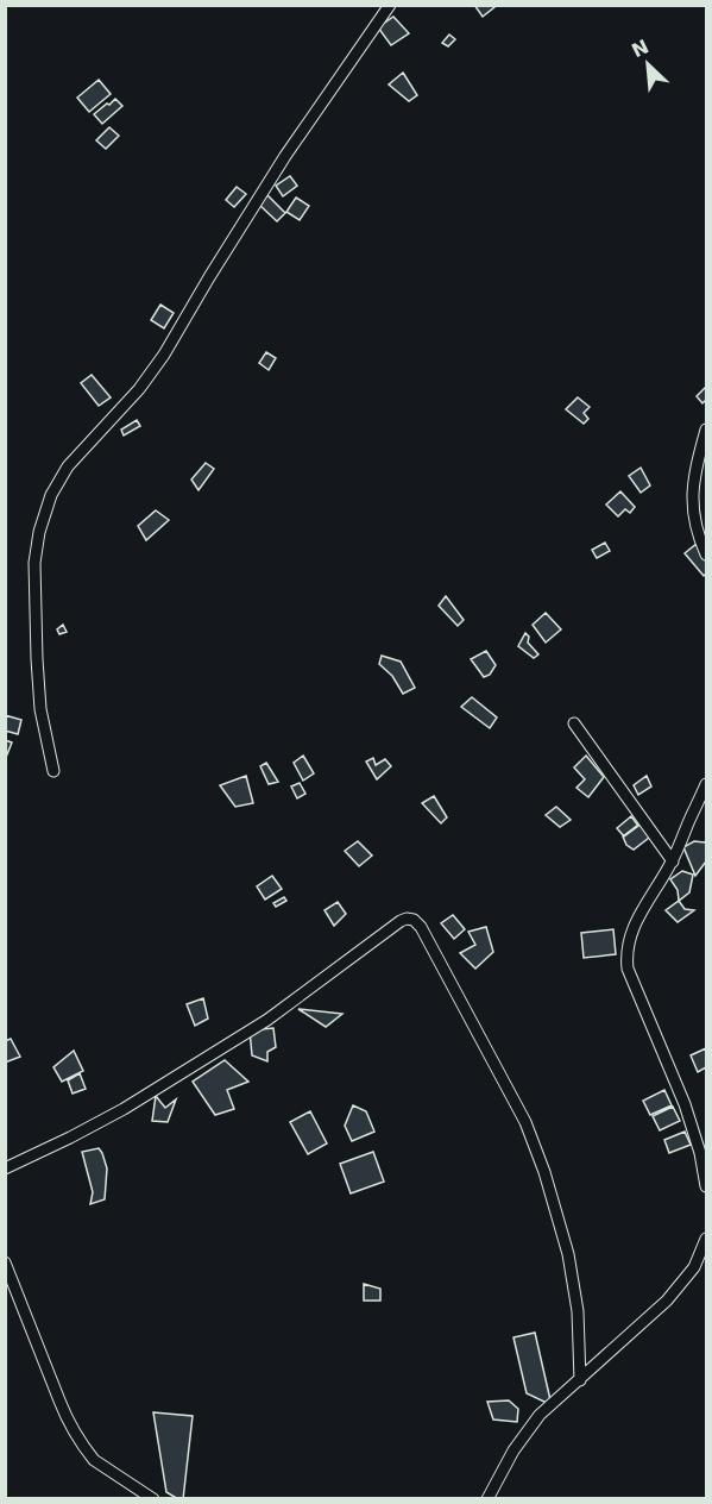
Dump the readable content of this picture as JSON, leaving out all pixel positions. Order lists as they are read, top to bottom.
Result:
{
  "north": "top left"
}
